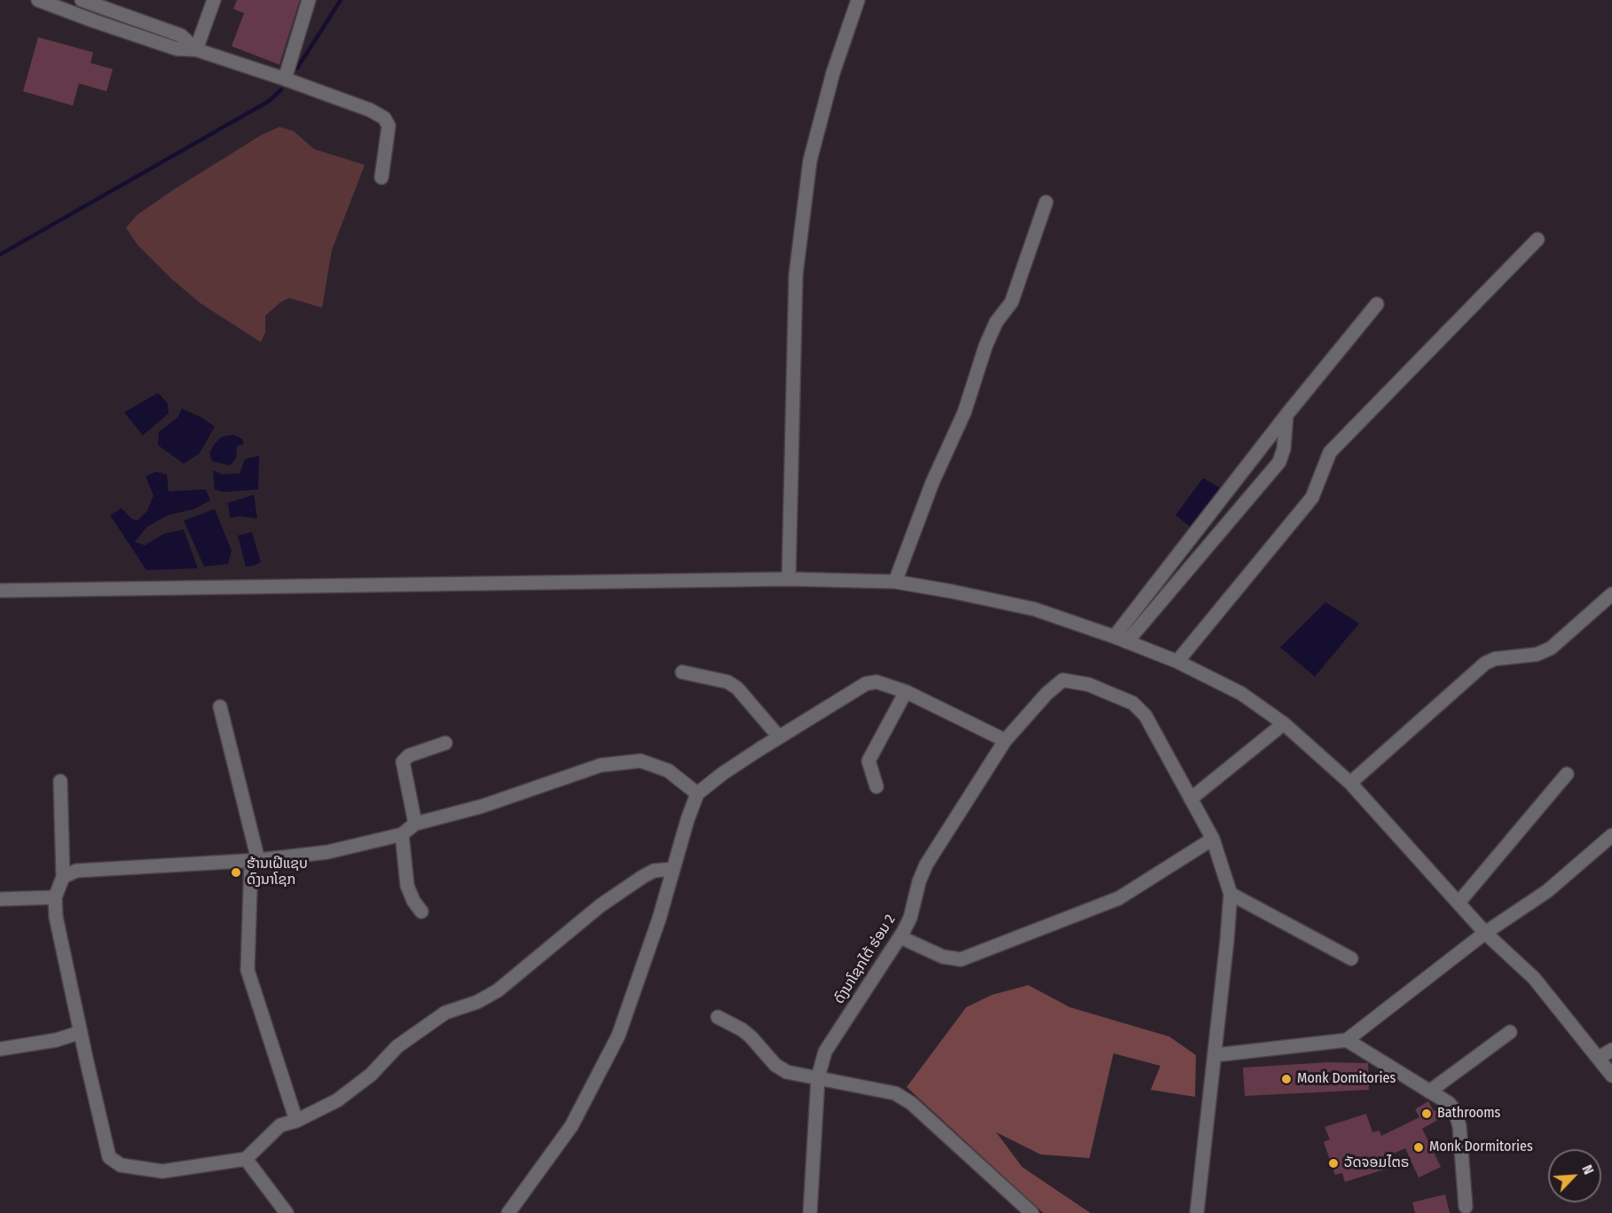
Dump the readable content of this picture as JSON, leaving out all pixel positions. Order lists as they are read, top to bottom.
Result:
{
  "streets": {
    "street": ["ດົງນາໂຊກໄຕ້ ຮ່ອມ 2"]
  },
  "places": [
    "ຮ້ານເຝີແຊບ ດົງນາໂຊກ",
    "Monk Domitories",
    "Bathrooms",
    "Monk Dormitories",
    "ວັດຈອມໄຕຣ"
  ],
  "north": "top right"
}
